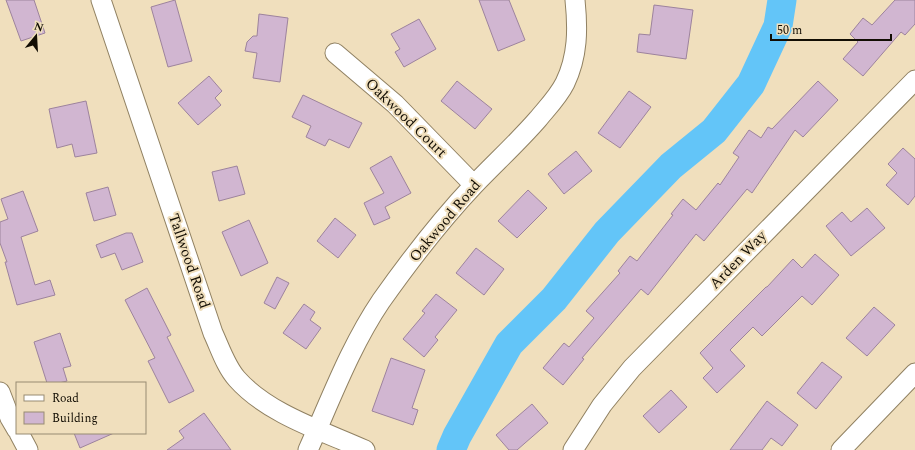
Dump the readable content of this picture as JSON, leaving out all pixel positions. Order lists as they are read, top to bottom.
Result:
{
  "streets": {
    "street": [
      "Oakwood Court",
      "Oakwood Road",
      "Arden Way",
      "Tallwood Road"
    ]
  },
  "crossings": [
    ["Oakwood Court", "Oakwood Road"],
    ["Oakwood Road", "Tallwood Road"]
  ],
  "legend": ["Road", "Building"],
  "scale_bar": "50 m",
  "north": "top"
}
